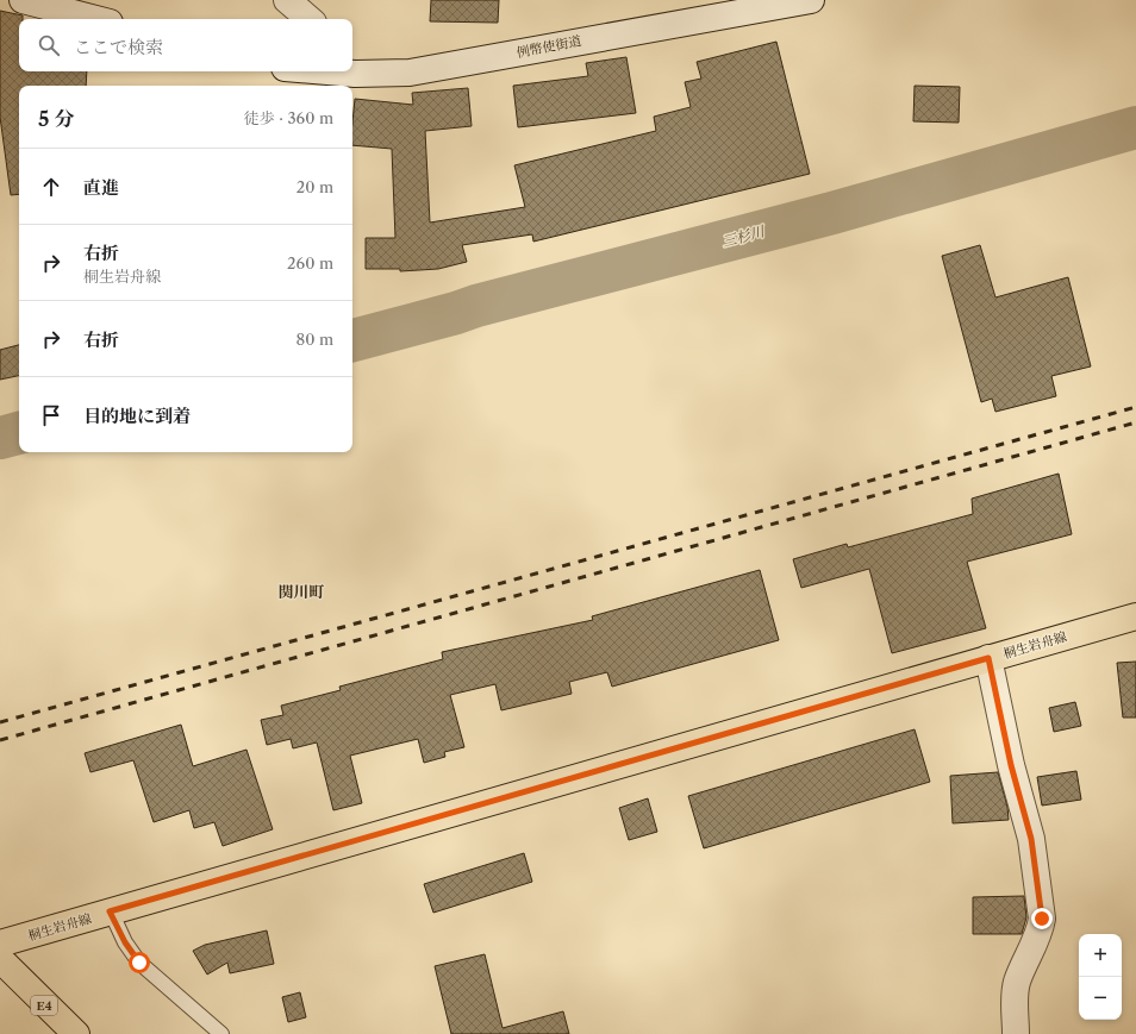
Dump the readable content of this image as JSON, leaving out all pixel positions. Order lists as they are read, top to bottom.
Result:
{
  "streets": {
    "main road": ["桐生岩舟線", "E4"],
    "street": ["例幣使街道"]
  },
  "districts": ["関川町"],
  "water": ["三杉川"],
  "page": {
    "search": "ここで検索",
    "heading": ["5 分", "徒歩 · 360 m"],
    "list": [
      ["直進", "20 m"],
      ["右折", "桐生岩舟線", "260 m"],
      ["右折", "80 m"],
      "目的地に到着"
    ],
    "map_buttons": ["+", "−"]
  }
}
